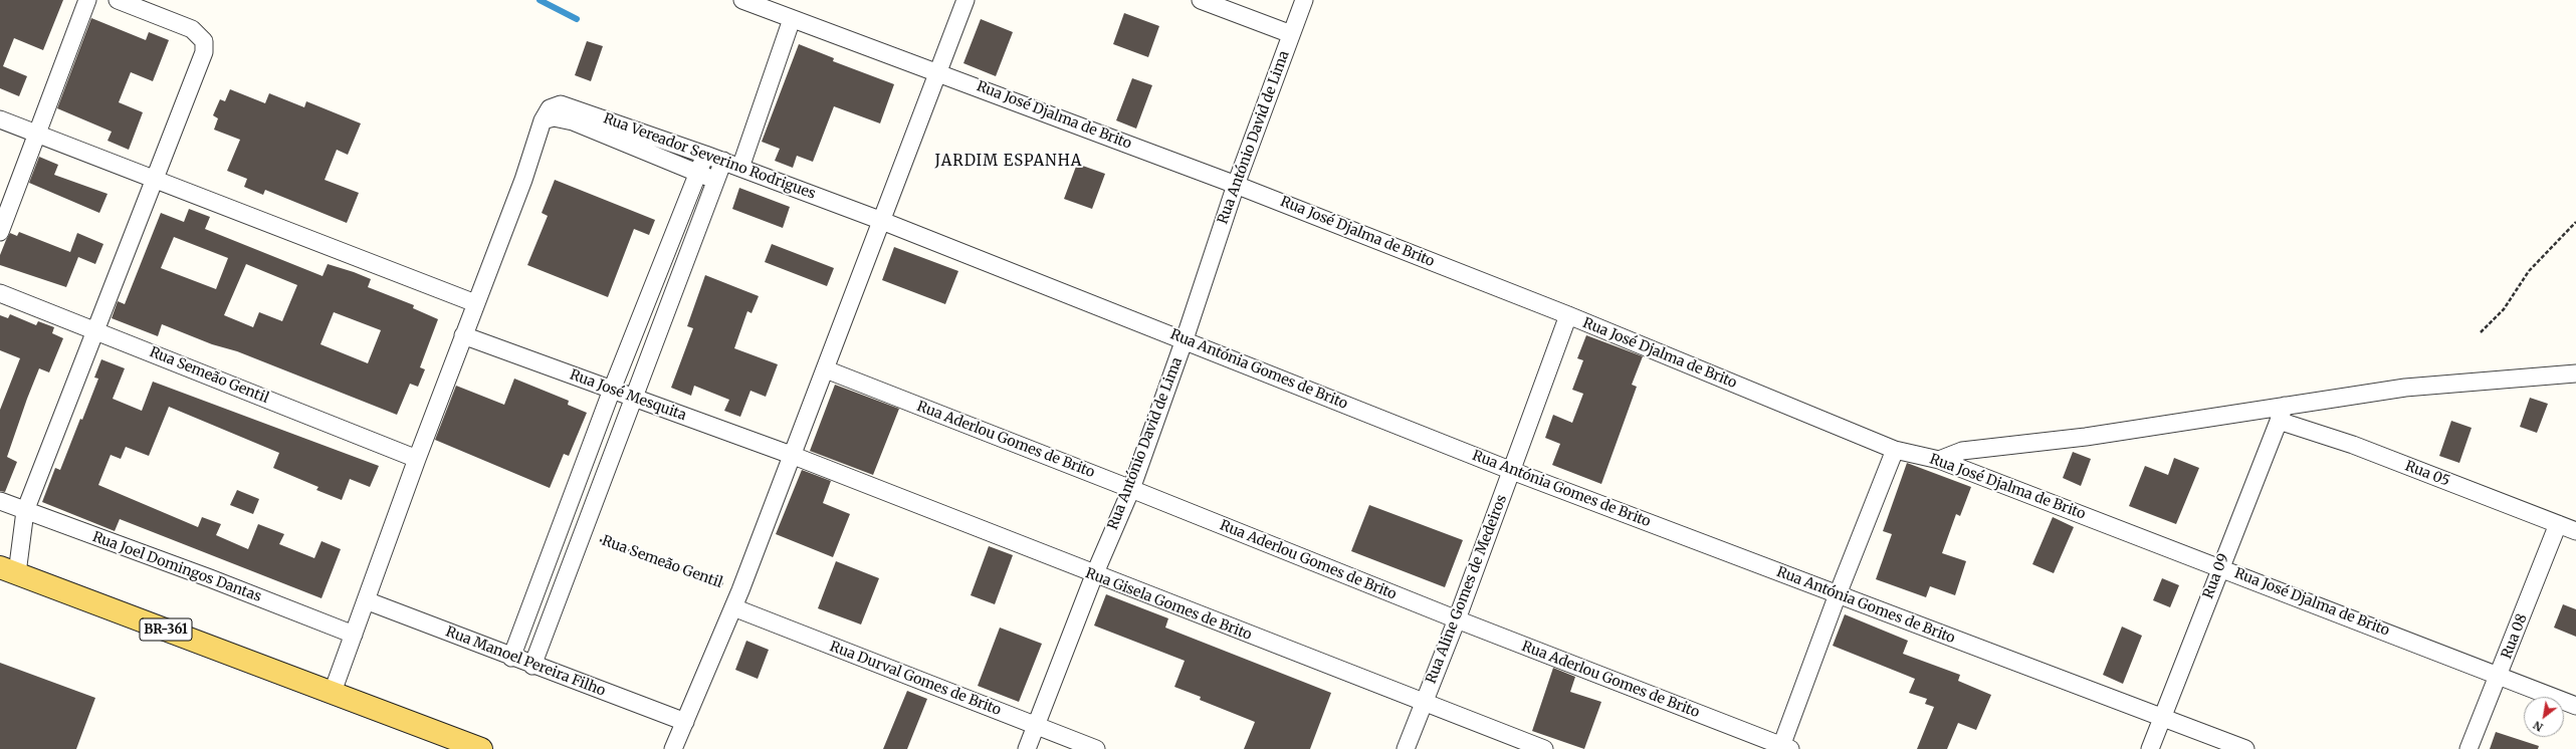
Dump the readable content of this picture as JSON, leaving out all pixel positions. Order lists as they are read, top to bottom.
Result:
{
  "streets": {
    "main road": ["BR-361"],
    "street": [
      "Rua José Djalma de Brito",
      "Rua António David de Lima",
      "Rua Vereador Severino Rodrigues",
      "Rua Antónia Gomes de Brito",
      "Rua Semeão Gentil",
      "Rua José Mesquita",
      "Rua Aderlou Gomes de Brito",
      "Rua 05",
      "Rua Joel Domingos Dantas",
      "Rua 09",
      "Rua Aline Gomes de Medeiros",
      "Rua Gisela Gomes de Brito",
      "Rua 08",
      "Rua Manoel Pereira Filho",
      "Rua Durval Gomes de Brito"
    ]
  },
  "crossings": [
    ["Rua José Djalma de Brito", "Rua António David de Lima"],
    ["Rua José Djalma de Brito", "Rua 09"],
    ["Rua José Djalma de Brito", "Rua Aline Gomes de Medeiros"],
    ["Rua José Djalma de Brito", "Rua 08"],
    ["Rua António David de Lima", "Rua Antónia Gomes de Brito"],
    ["Rua António David de Lima", "Rua Aderlou Gomes de Brito"],
    ["Rua António David de Lima", "Rua Gisela Gomes de Brito"],
    ["Rua António David de Lima", "Rua Durval Gomes de Brito"],
    ["Rua Vereador Severino Rodrigues", "Rua Antónia Gomes de Brito"],
    ["Rua Vereador Severino Rodrigues", "Rua Semeão Gentil"],
    ["Rua Vereador Severino Rodrigues", "Rua José Mesquita"],
    ["Rua Vereador Severino Rodrigues", "Rua Joel Domingos Dantas"],
    ["Rua Vereador Severino Rodrigues", "BR-361"],
    ["Rua Vereador Severino Rodrigues", "Rua Manoel Pereira Filho"],
    ["Rua Antónia Gomes de Brito", "Rua 09"],
    ["Rua Antónia Gomes de Brito", "Rua Aline Gomes de Medeiros"],
    ["Rua José Mesquita", "Rua Gisela Gomes de Brito"],
    ["Rua Aderlou Gomes de Brito", "Rua Aline Gomes de Medeiros"],
    ["Rua 05", "Rua 09"],
    ["Rua 05", "Rua 08"],
    ["Rua Aline Gomes de Medeiros", "Rua Gisela Gomes de Brito"]
  ],
  "districts": ["JARDIM ESPANHA"],
  "north": "bottom left"
}
